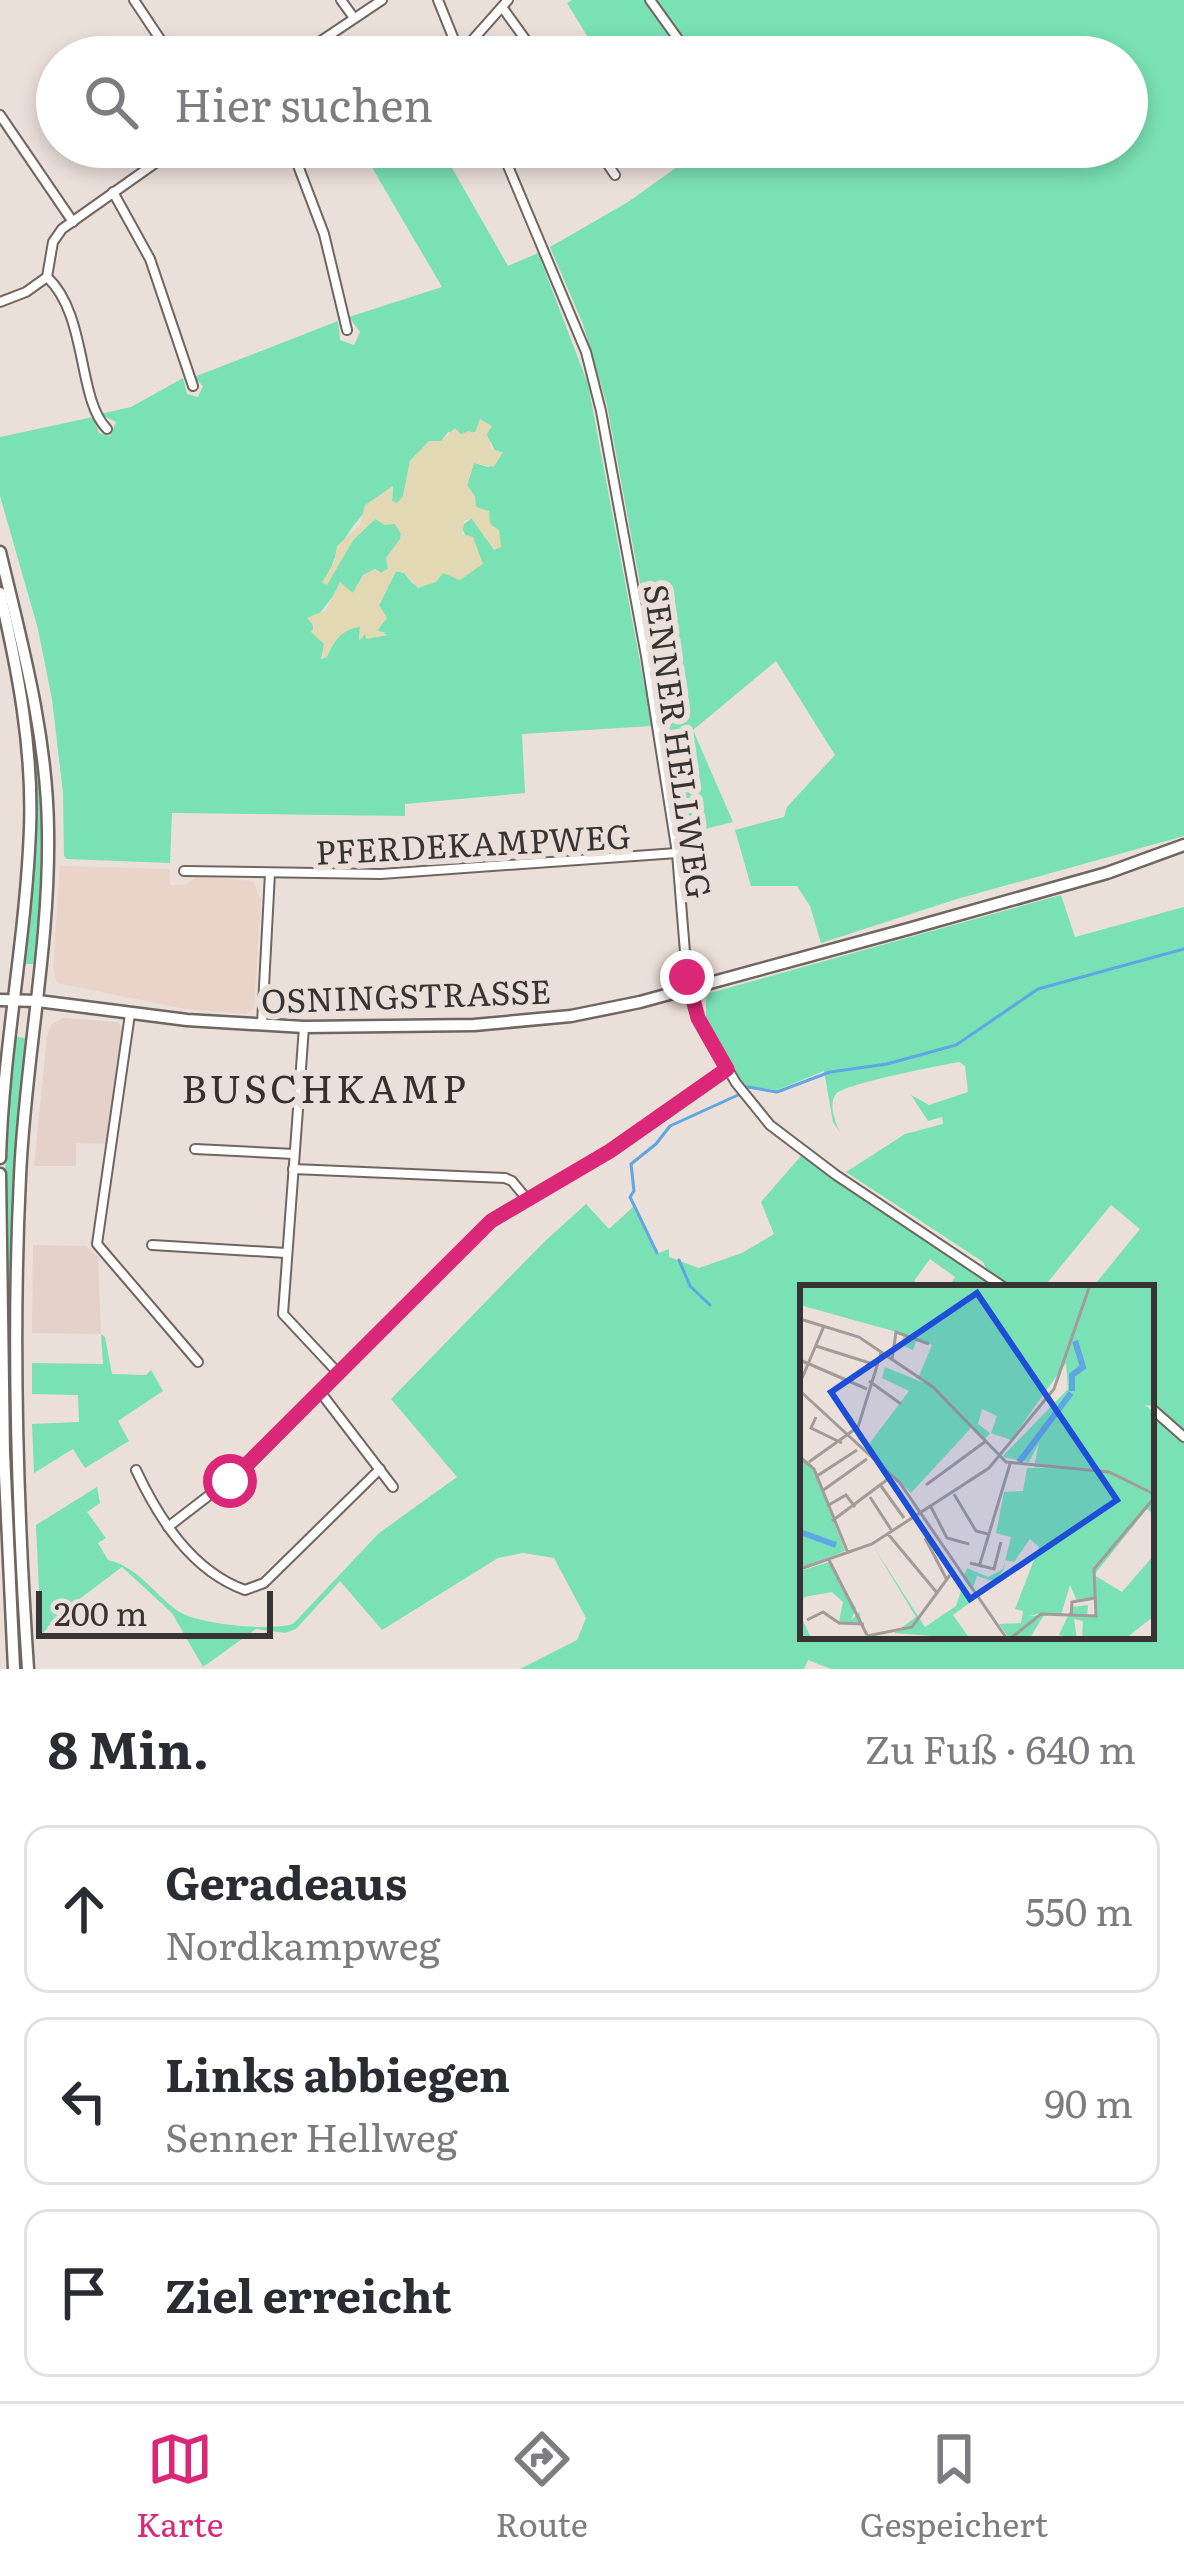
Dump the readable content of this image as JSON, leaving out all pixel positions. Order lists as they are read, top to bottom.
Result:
{
  "streets": {
    "main road": ["OSNINGSTRASSE"],
    "street": ["SENNER HELLWEG", "PFERDEKAMPWEG"]
  },
  "crossings": [
    ["SENNER HELLWEG", "PFERDEKAMPWEG"],
    ["SENNER HELLWEG", "OSNINGSTRASSE"],
    ["PFERDEKAMPWEG", "OSNINGSTRASSE"]
  ],
  "districts": ["BUSCHKAMP"],
  "scale_bar": "200 m",
  "page": {
    "search": "Hier suchen",
    "scale": "200 m",
    "heading": ["8 Min.", "Zu Fuß · 640 m"],
    "list": [
      ["Geradeaus", "Nordkampweg", "550 m"],
      ["Links abbiegen", "Senner Hellweg", "90 m"],
      "Ziel erreicht"
    ],
    "nav": ["Karte", "Route", "Gespeichert"]
  }
}
